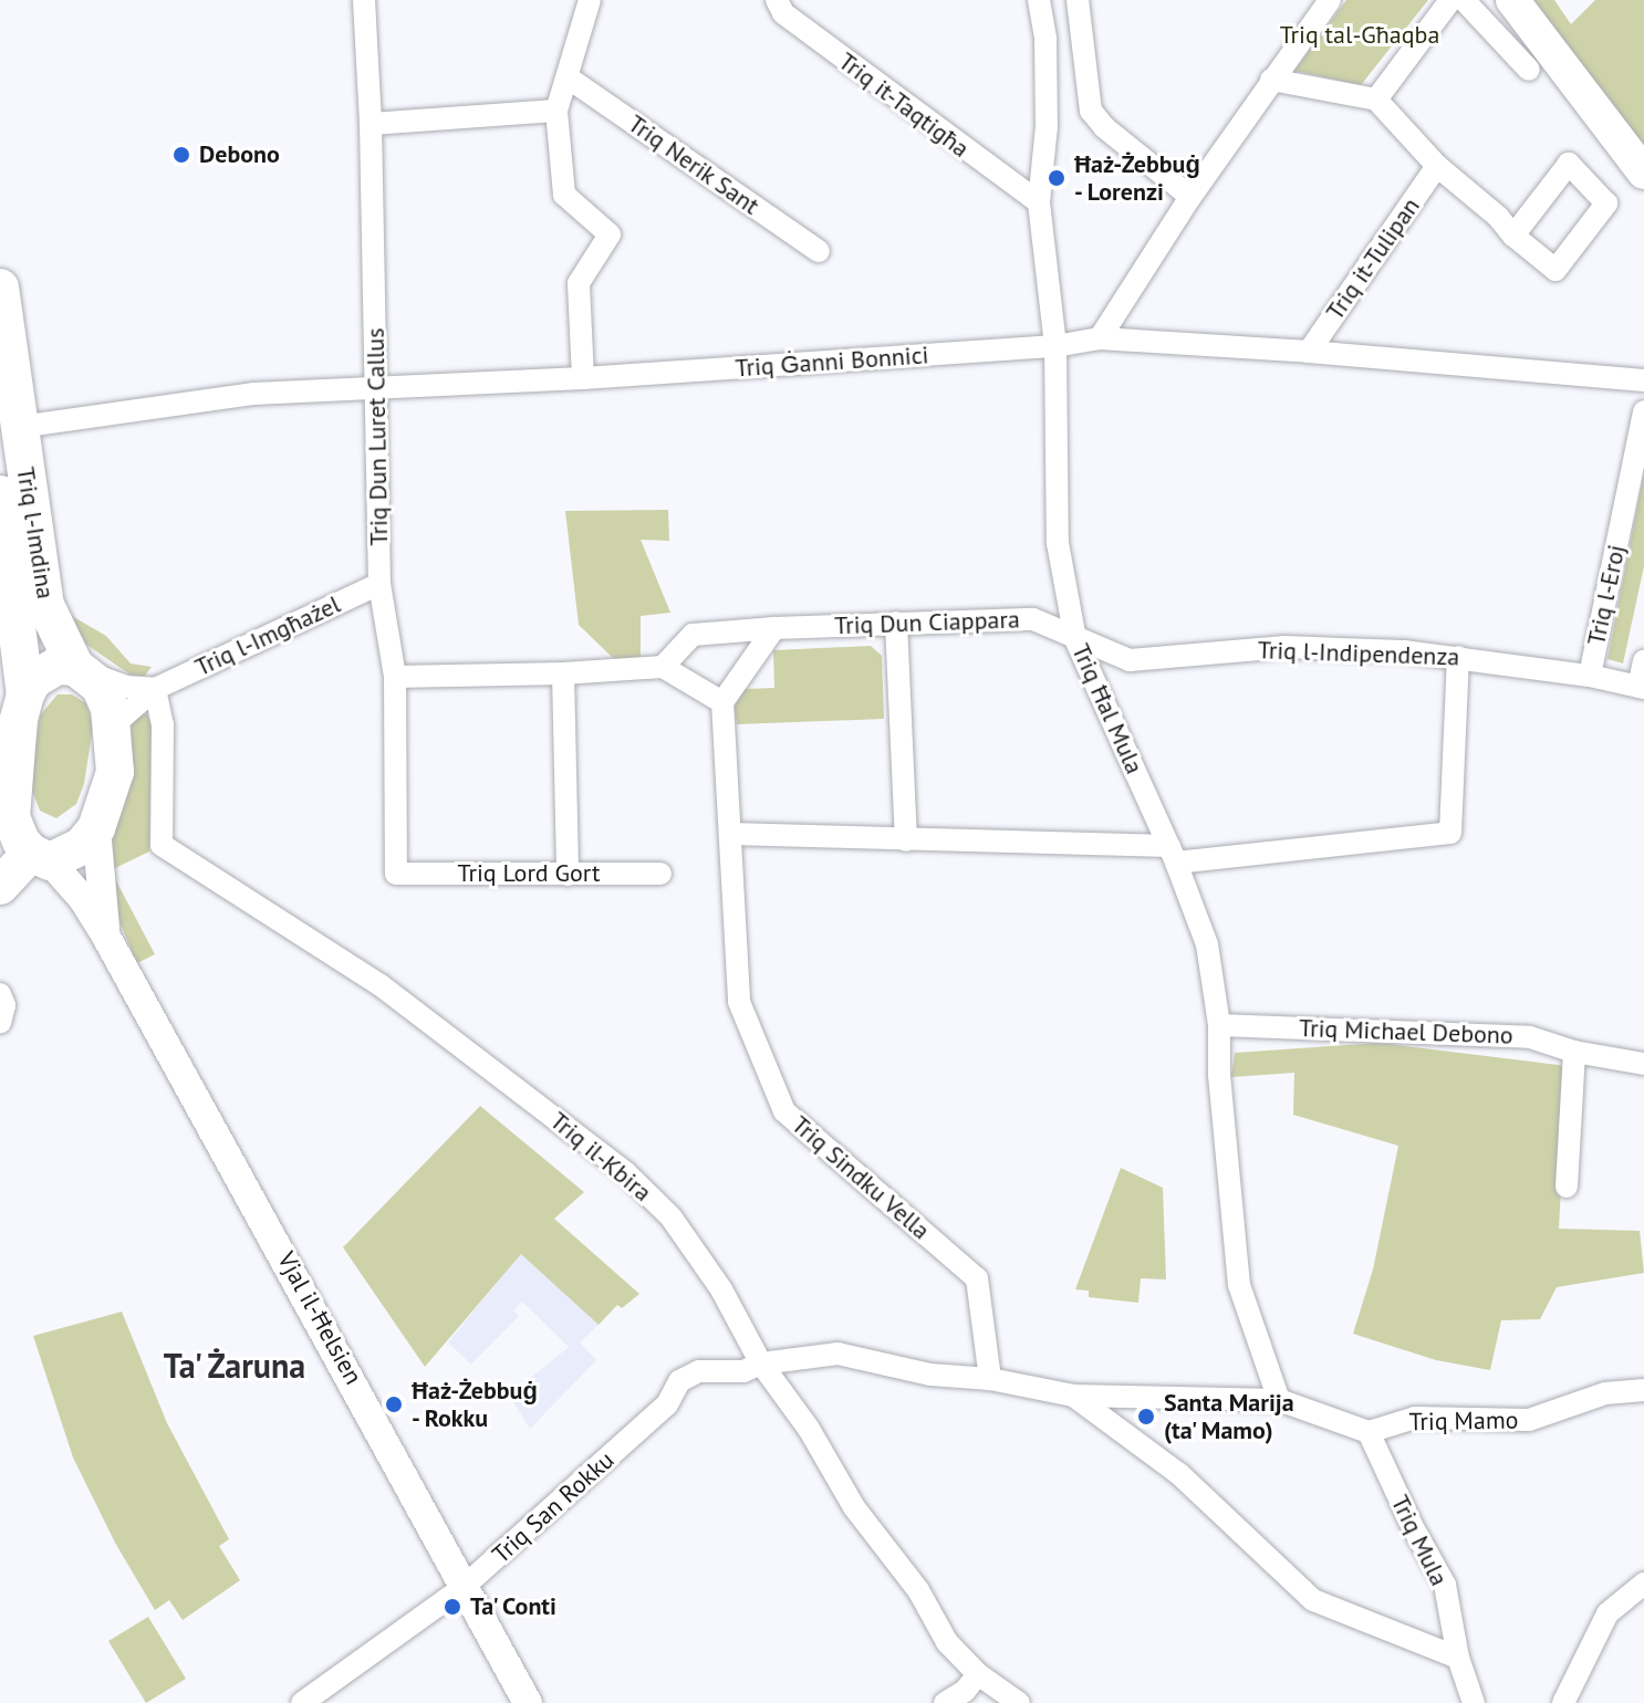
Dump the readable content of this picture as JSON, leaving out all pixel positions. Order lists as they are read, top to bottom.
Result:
{
  "streets": {
    "highway": ["Triq l-Imdina"],
    "street": [
      "Triq it-Taqtigħa",
      "Triq Nerik Sant",
      "Triq it-Tulipan",
      "Triq Ġanni Bonnici",
      "Triq Dun Luret Callus",
      "Triq l-Eroj",
      "Triq Dun Ciappara",
      "Triq l-Imgħażel",
      "Triq l-Indipendenza",
      "Triq Ħal Mula",
      "Triq Lord Gort",
      "Triq Michael Debono",
      "Triq il-Kbira",
      "Triq Sindku Vella",
      "Vjal il-Ħelsien",
      "Triq Mamo",
      "Triq San Rokku",
      "Triq Mula"
    ]
  },
  "crossings": [
    ["Triq it-Taqtigħa", "Triq Ħal Mula"],
    ["Triq it-Tulipan", "Triq Ġanni Bonnici"],
    ["Triq Ġanni Bonnici", "Triq Dun Luret Callus"],
    ["Triq Ġanni Bonnici", "Triq l-Imdina"],
    ["Triq Ġanni Bonnici", "Triq Ħal Mula"],
    ["Triq Dun Luret Callus", "Triq l-Imgħażel"],
    ["Triq Dun Luret Callus", "Triq Lord Gort"],
    ["Triq l-Imdina", "Triq l-Imgħażel"],
    ["Triq l-Imdina", "Vjal il-Ħelsien"],
    ["Triq l-Eroj", "Triq l-Indipendenza"],
    ["Triq Dun Ciappara", "Triq l-Indipendenza"],
    ["Triq Dun Ciappara", "Triq Ħal Mula"],
    ["Triq l-Imgħażel", "Triq il-Kbira"],
    ["Triq l-Indipendenza", "Triq Ħal Mula"],
    ["Triq Ħal Mula", "Triq Michael Debono"],
    ["Triq il-Kbira", "Triq San Rokku"],
    ["Vjal il-Ħelsien", "Triq San Rokku"],
    ["Triq Mamo", "Triq Mula"]
  ],
  "districts": ["Ta' Żaruna"],
  "parks": ["Triq tal-Għaqba"],
  "places": [
    "Debono",
    "Ħaż-Żebbuġ - Lorenzi",
    "Ħaż-Żebbuġ - Rokku",
    "Santa Marija (ta' Mamo)",
    "Ta' Conti"
  ]
}
